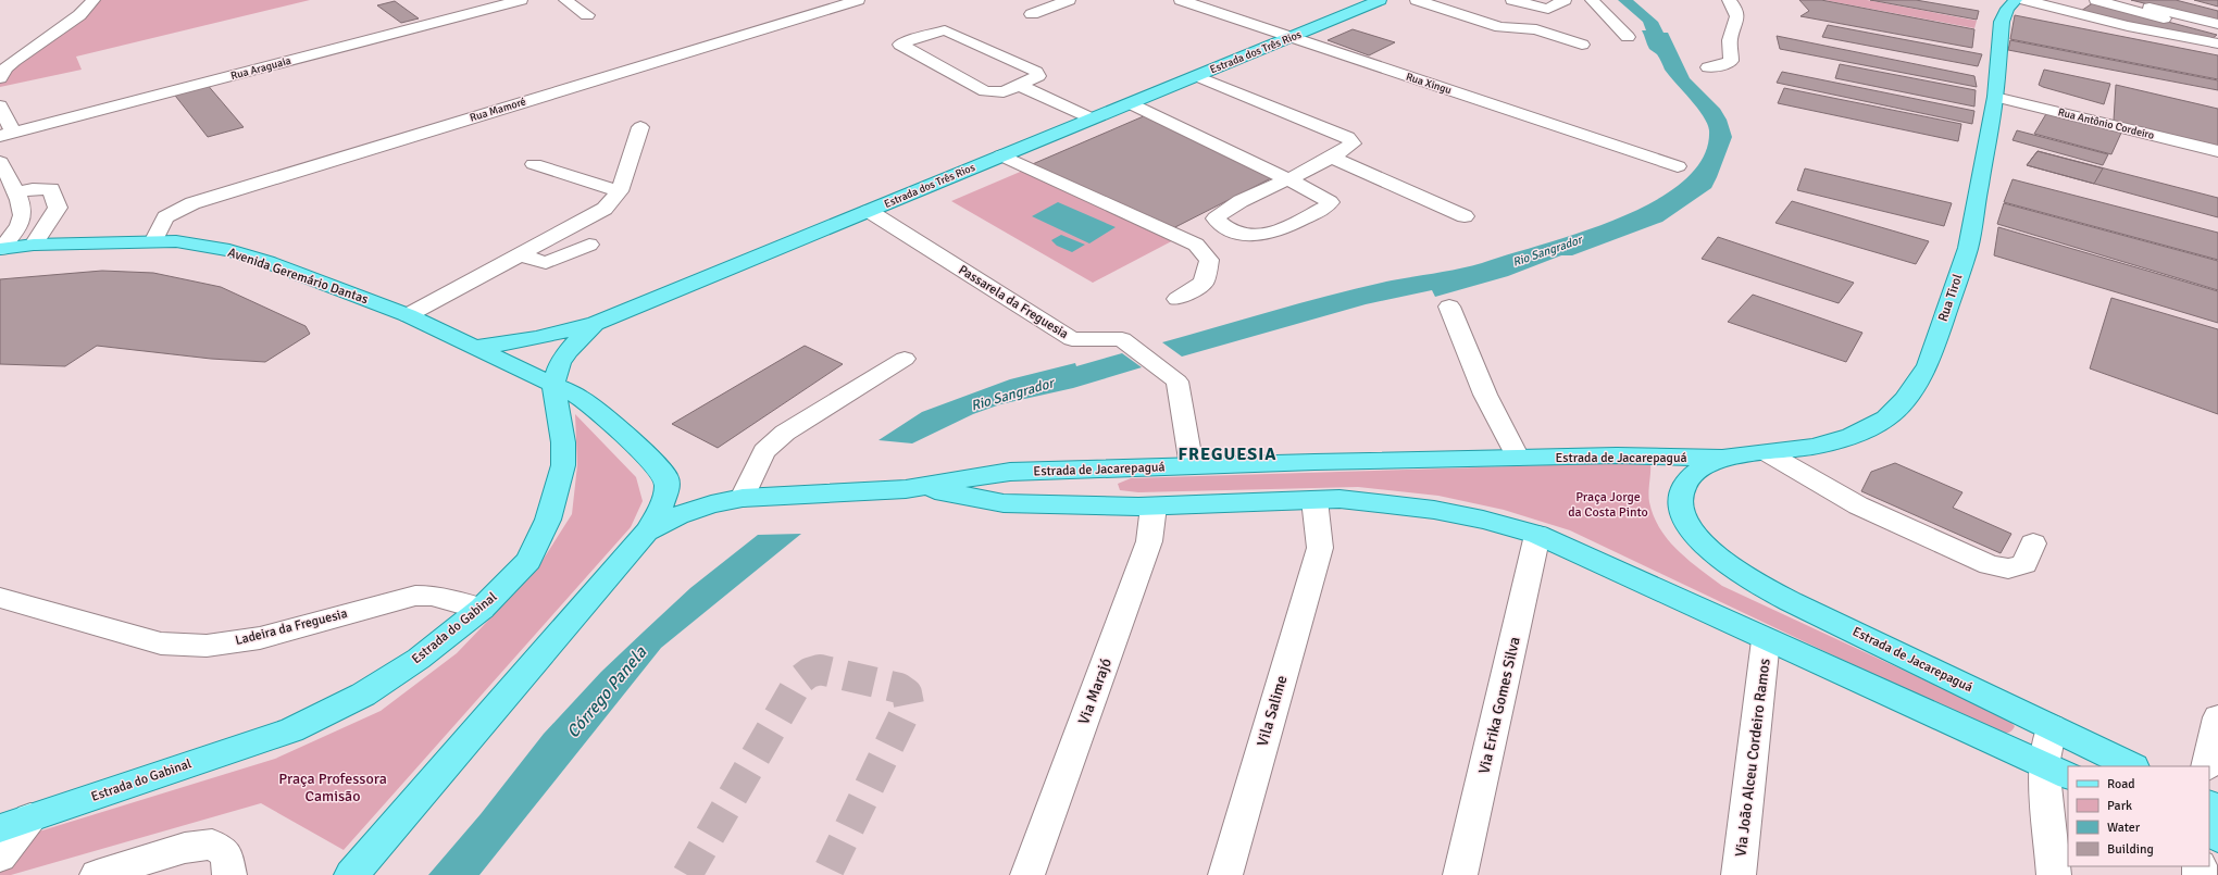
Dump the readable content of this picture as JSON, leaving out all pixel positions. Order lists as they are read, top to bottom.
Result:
{
  "streets": {
    "main road": [
      "Estrada dos Três Rios",
      "Avenida Geremário Dantas",
      "Rua Tirol",
      "Estrada de Jacarepaguá",
      "Estrada do Gabinal"
    ],
    "street": [
      "Rua Araguaia",
      "Rua Xingu",
      "Rua Mamoré",
      "Rua Antônio Cordeiro",
      "Passarela da Freguesia",
      "Ladeira da Freguesia",
      "Via Marajó",
      "Via Erika Gomes Silva",
      "Vila Salime",
      "Via João Alceu Cordeiro Ramos"
    ]
  },
  "crossings": [
    ["Estrada dos Três Rios", "Rua Xingu"],
    ["Estrada dos Três Rios", "Avenida Geremário Dantas"],
    ["Estrada dos Três Rios", "Passarela da Freguesia"],
    ["Rua Mamoré", "Avenida Geremário Dantas"],
    ["Rua Antônio Cordeiro", "Rua Tirol"],
    ["Avenida Geremário Dantas", "Estrada do Gabinal"],
    ["Rua Tirol", "Estrada de Jacarepaguá"],
    ["Passarela da Freguesia", "Estrada de Jacarepaguá"],
    ["Estrada de Jacarepaguá", "Via Marajó"],
    ["Estrada de Jacarepaguá", "Via Erika Gomes Silva"],
    ["Estrada de Jacarepaguá", "Vila Salime"],
    ["Estrada de Jacarepaguá", "Via João Alceu Cordeiro Ramos"],
    ["Ladeira da Freguesia", "Estrada do Gabinal"]
  ],
  "districts": ["FREGUESIA"],
  "water": ["Rio Sangrador", "Córrego Panela"],
  "parks": ["Praça Jorge da Costa Pinto", "Praça Professora Camisão"],
  "legend": [
    "Road",
    "Park",
    "Water",
    "Building"
  ]
}
